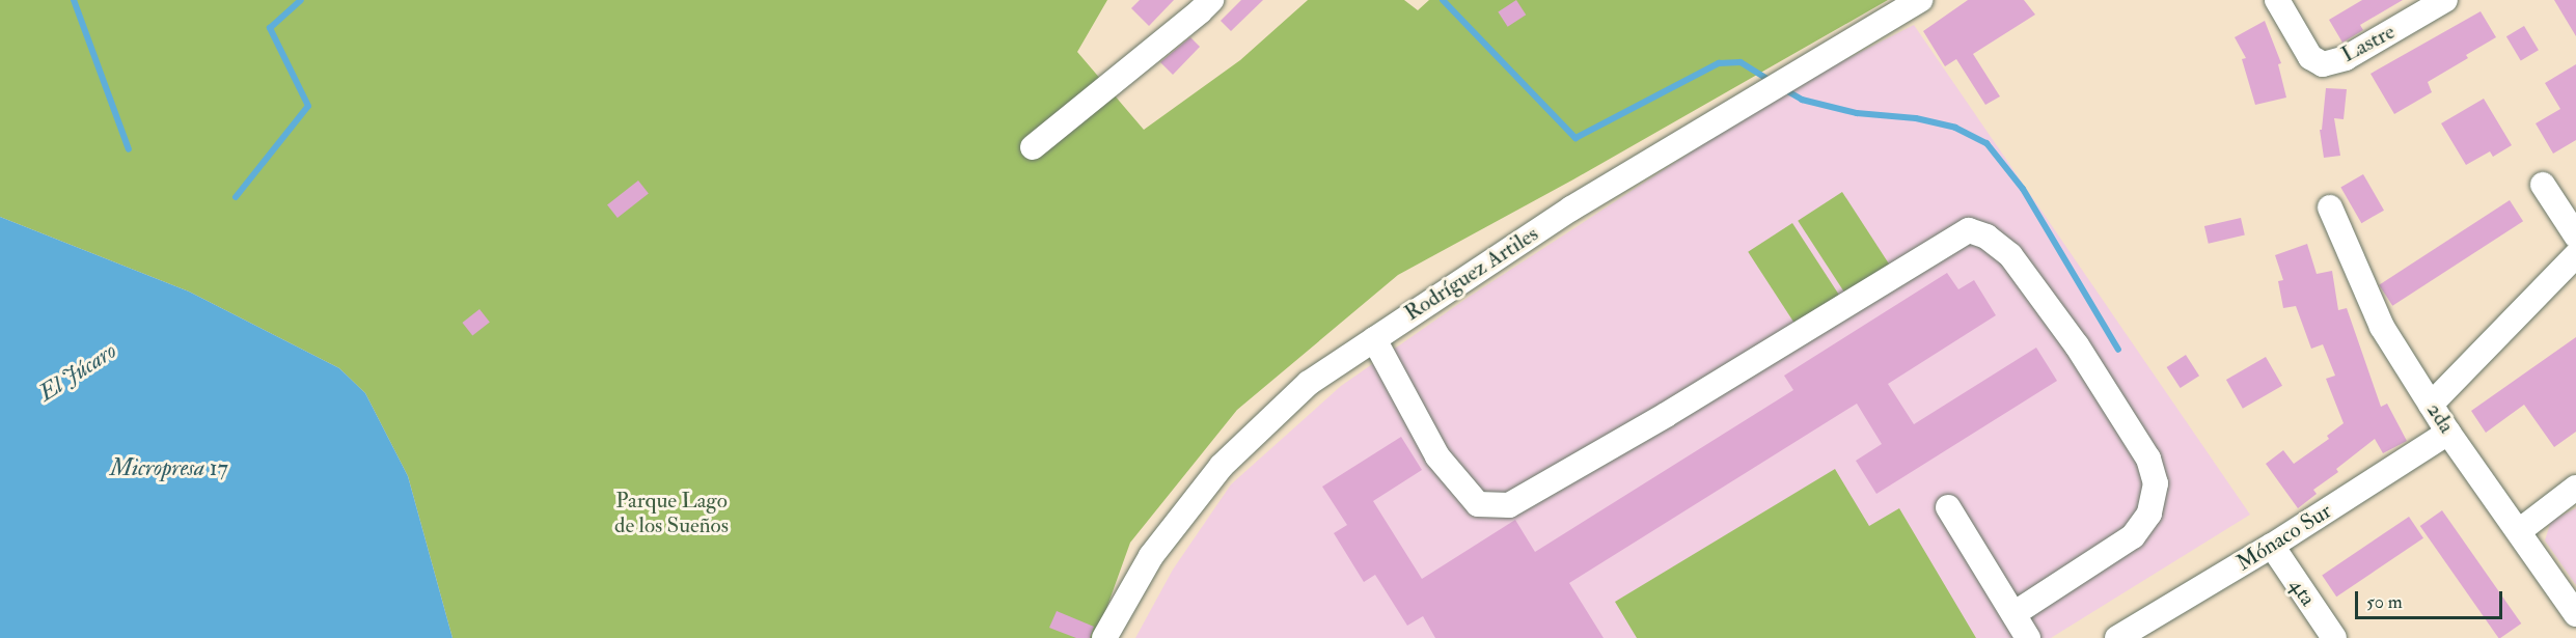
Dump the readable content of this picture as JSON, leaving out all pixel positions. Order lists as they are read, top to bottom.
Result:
{
  "streets": {
    "street": [
      "Lastre",
      "Rodríguez Artiles",
      "2da",
      "Mónaco Sur",
      "4ta"
    ]
  },
  "crossings": [
    ["2da", "Mónaco Sur"],
    ["Mónaco Sur", "4ta"]
  ],
  "water": ["El Júcaro", "Micropresa 17"],
  "parks": ["Parque Lago de los Sueños"],
  "scale_bar": "50 m"
}
